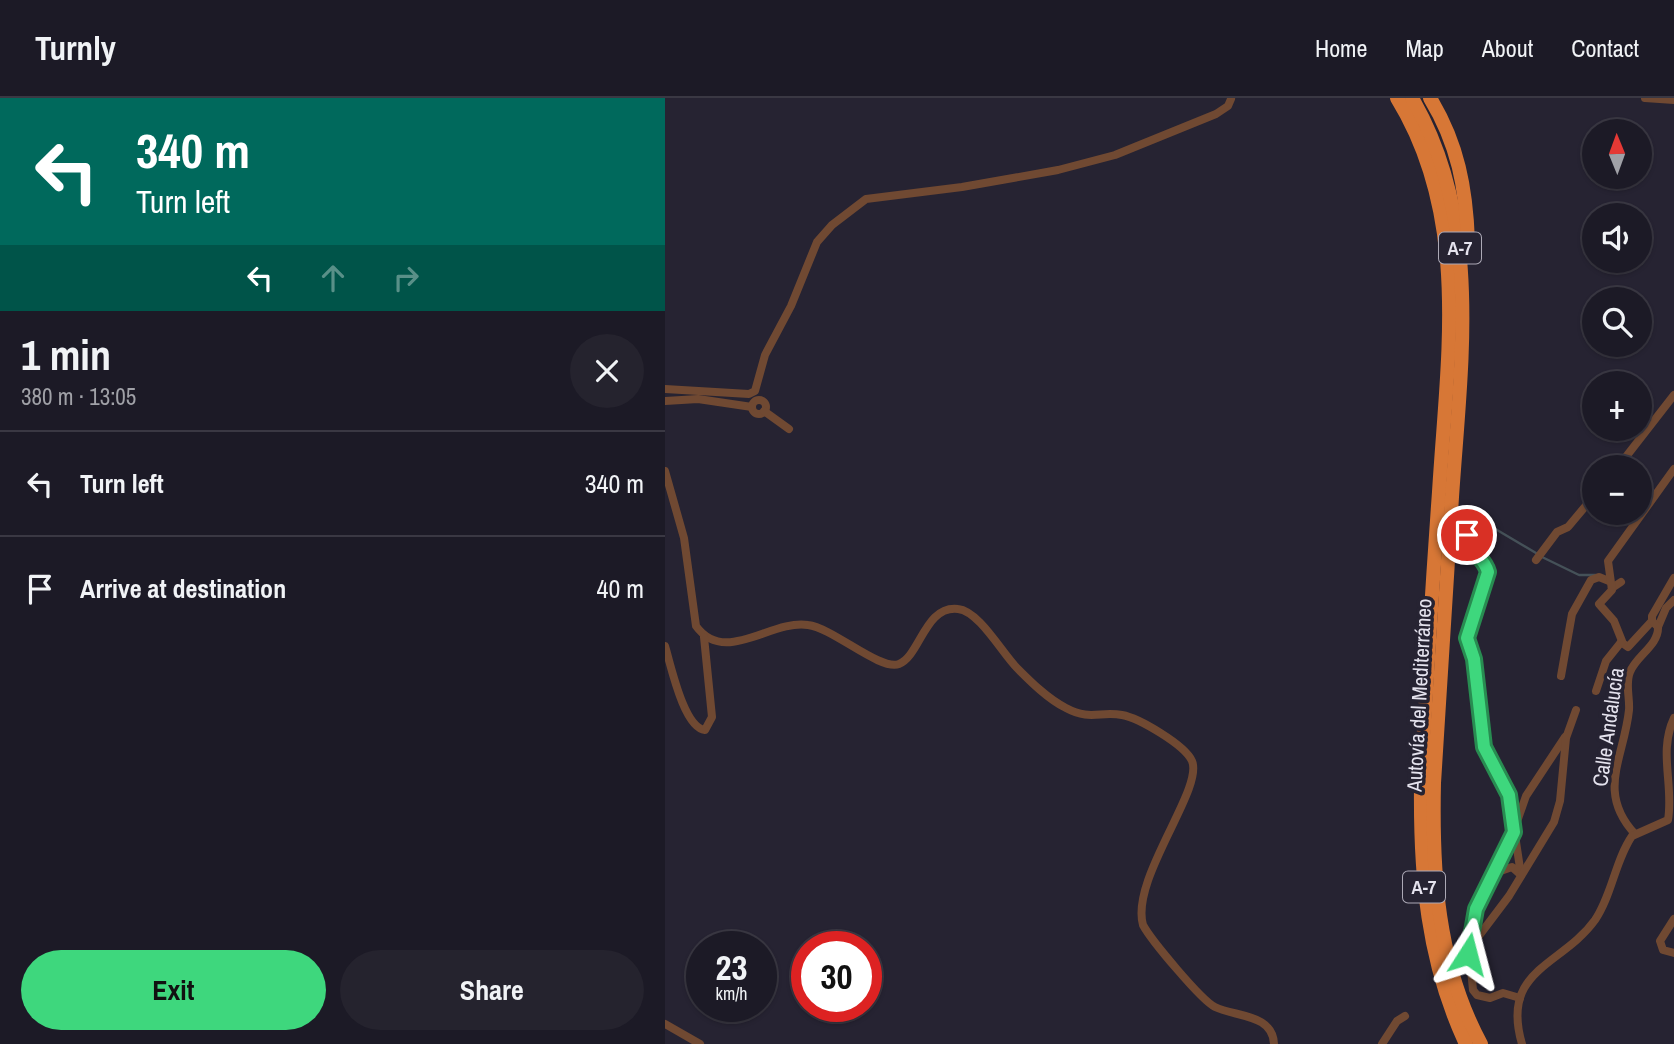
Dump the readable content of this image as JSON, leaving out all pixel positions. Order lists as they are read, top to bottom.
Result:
{
  "streets": {
    "highway": ["A-7", "Autovía del Mediterráneo"],
    "street": ["Calle Andalucía"]
  },
  "north": "top",
  "page": {
    "header": "Turnly",
    "nav": [
      "Home",
      "Map",
      "About",
      "Contact"
    ],
    "turn": ["340 m", "Turn left"],
    "map_buttons": ["+", "−"],
    "heading": ["1 min", "380 m · 13:05"],
    "list": [
      {
        "name": "Turn left",
        "value": "340 m"
      },
      {
        "name": "Arrive at destination",
        "value": "40 m"
      }
    ],
    "speed": "23 km/h",
    "limit": "30",
    "buttons": ["Exit", "Share"]
  }
}
